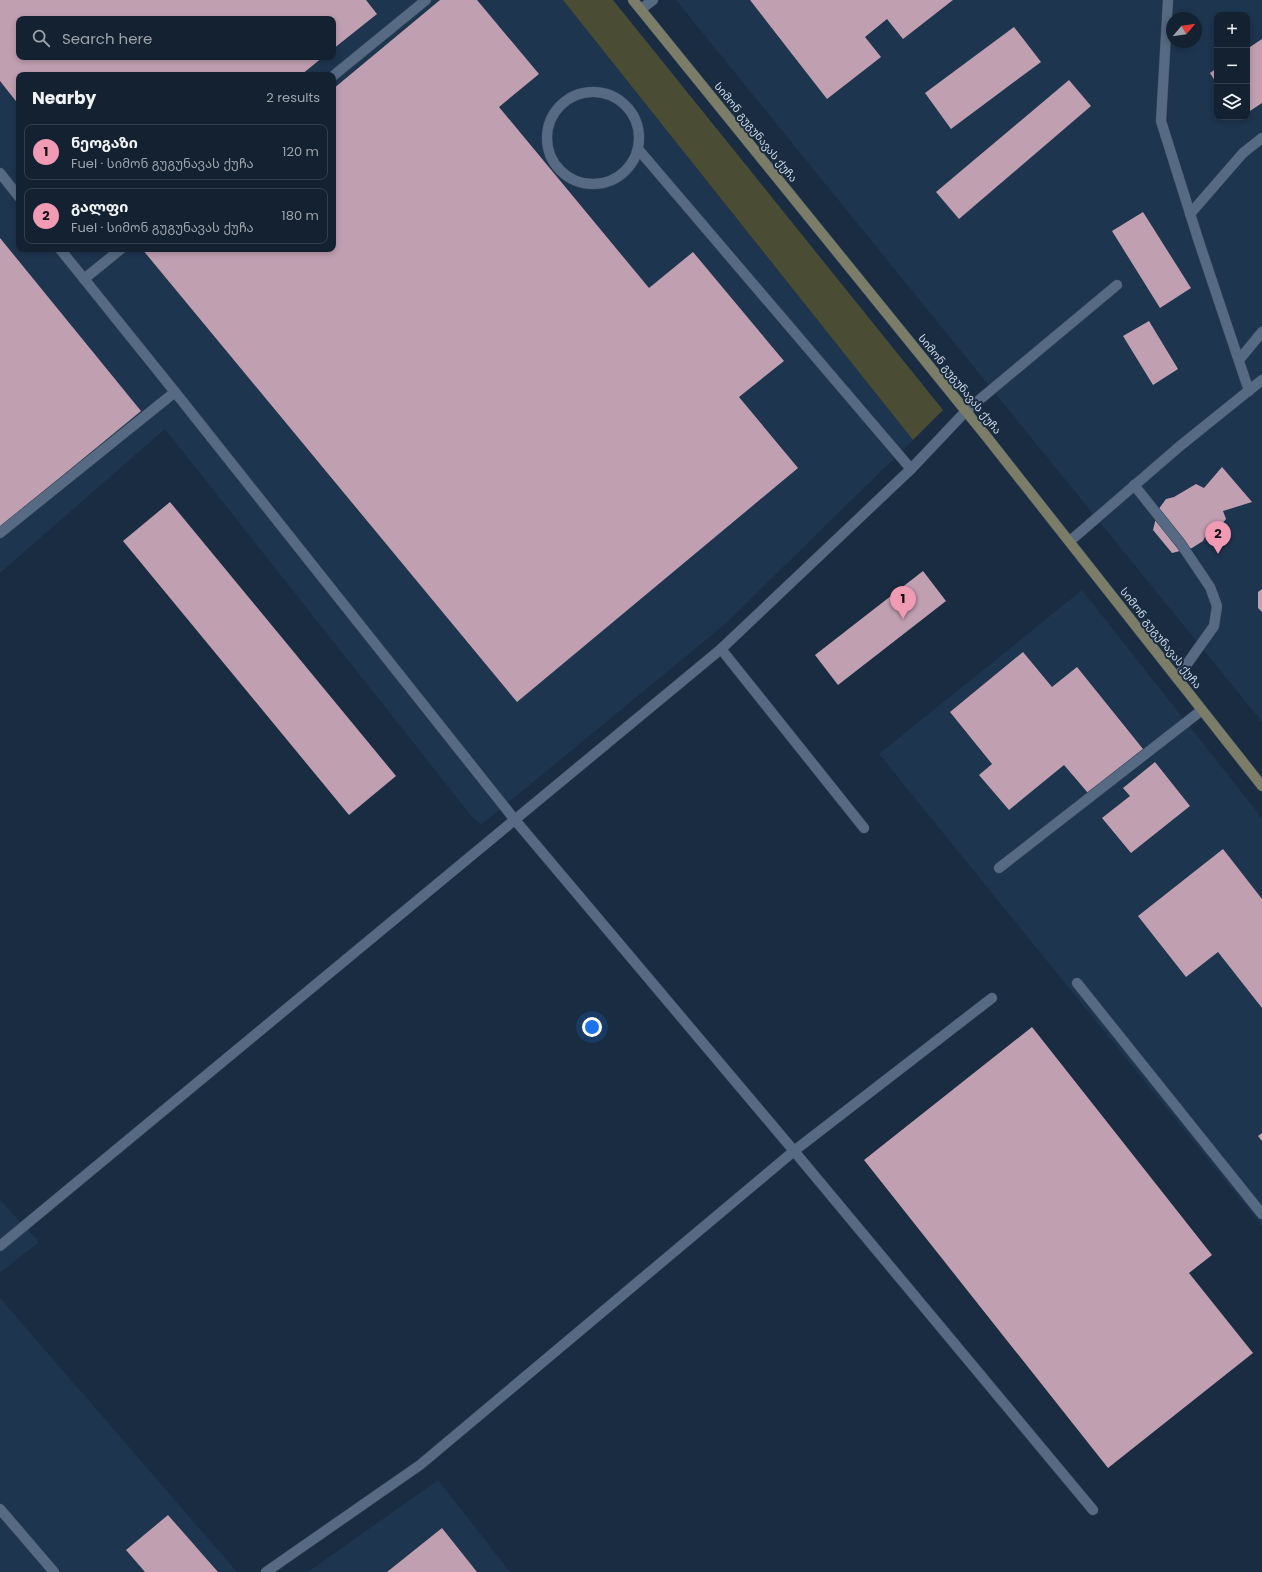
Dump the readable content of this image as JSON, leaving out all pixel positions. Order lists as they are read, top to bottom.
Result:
{
  "streets": {
    "main road": ["სიმონ გუგუნავას ქუჩა"]
  },
  "north": "top right",
  "page": {
    "map_buttons": ["+", "−"],
    "search": "Search here",
    "heading": ["Nearby", "2 results"],
    "list": [
      {
        "mark": "1",
        "name": "ნეოგაზი",
        "note": "Fuel · სიმონ გუგუნავას ქუჩა",
        "value": "120 m"
      },
      {
        "mark": "2",
        "name": "გალფი",
        "note": "Fuel · სიმონ გუგუნავას ქუჩა",
        "value": "180 m"
      }
    ],
    "pins": ["2", "1"]
  }
}
